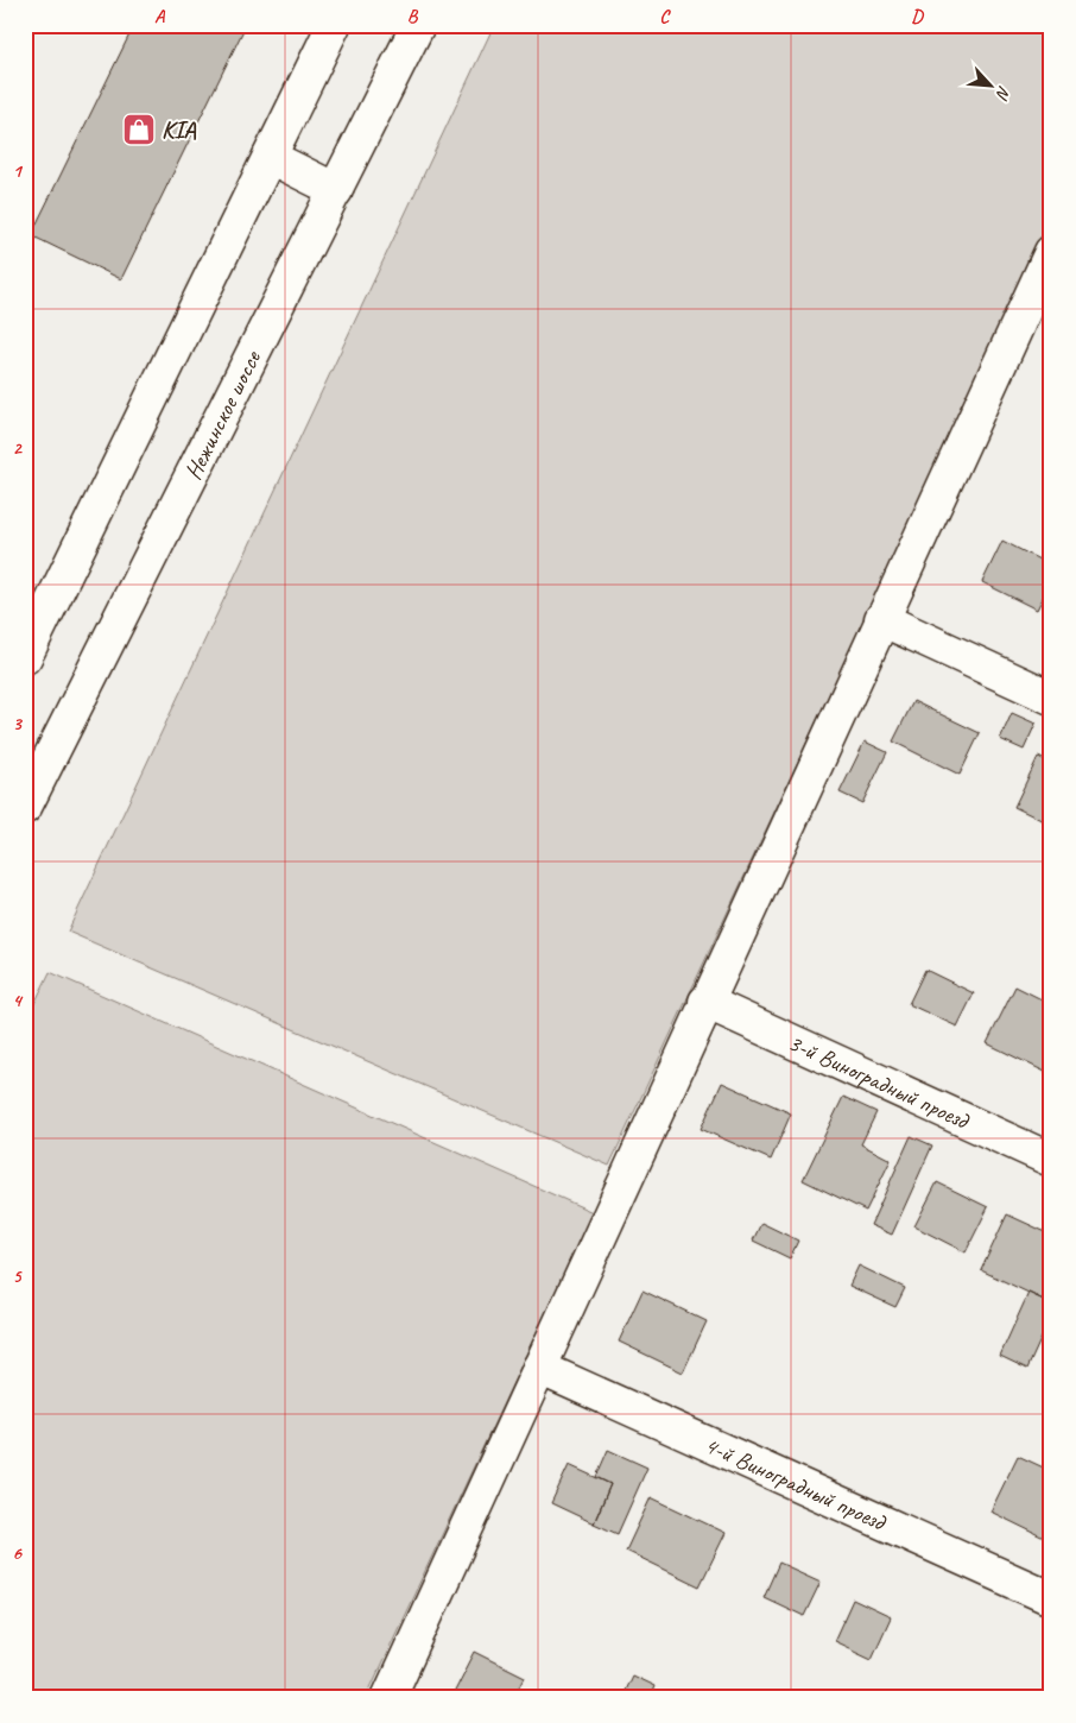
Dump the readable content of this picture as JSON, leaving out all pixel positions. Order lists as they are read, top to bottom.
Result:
{
  "streets": {
    "street": ["Нежинское шоссе", "3-й Виноградный проезд", "4-й Виноградный проезд"]
  },
  "places": {
    "shop": ["KIA"]
  },
  "north": "bottom right",
  "grid": {
    "columns": [
      "A",
      "B",
      "C",
      "D"
    ],
    "rows": [
      "1",
      "2",
      "3",
      "4",
      "5",
      "6"
    ]
  }
}
